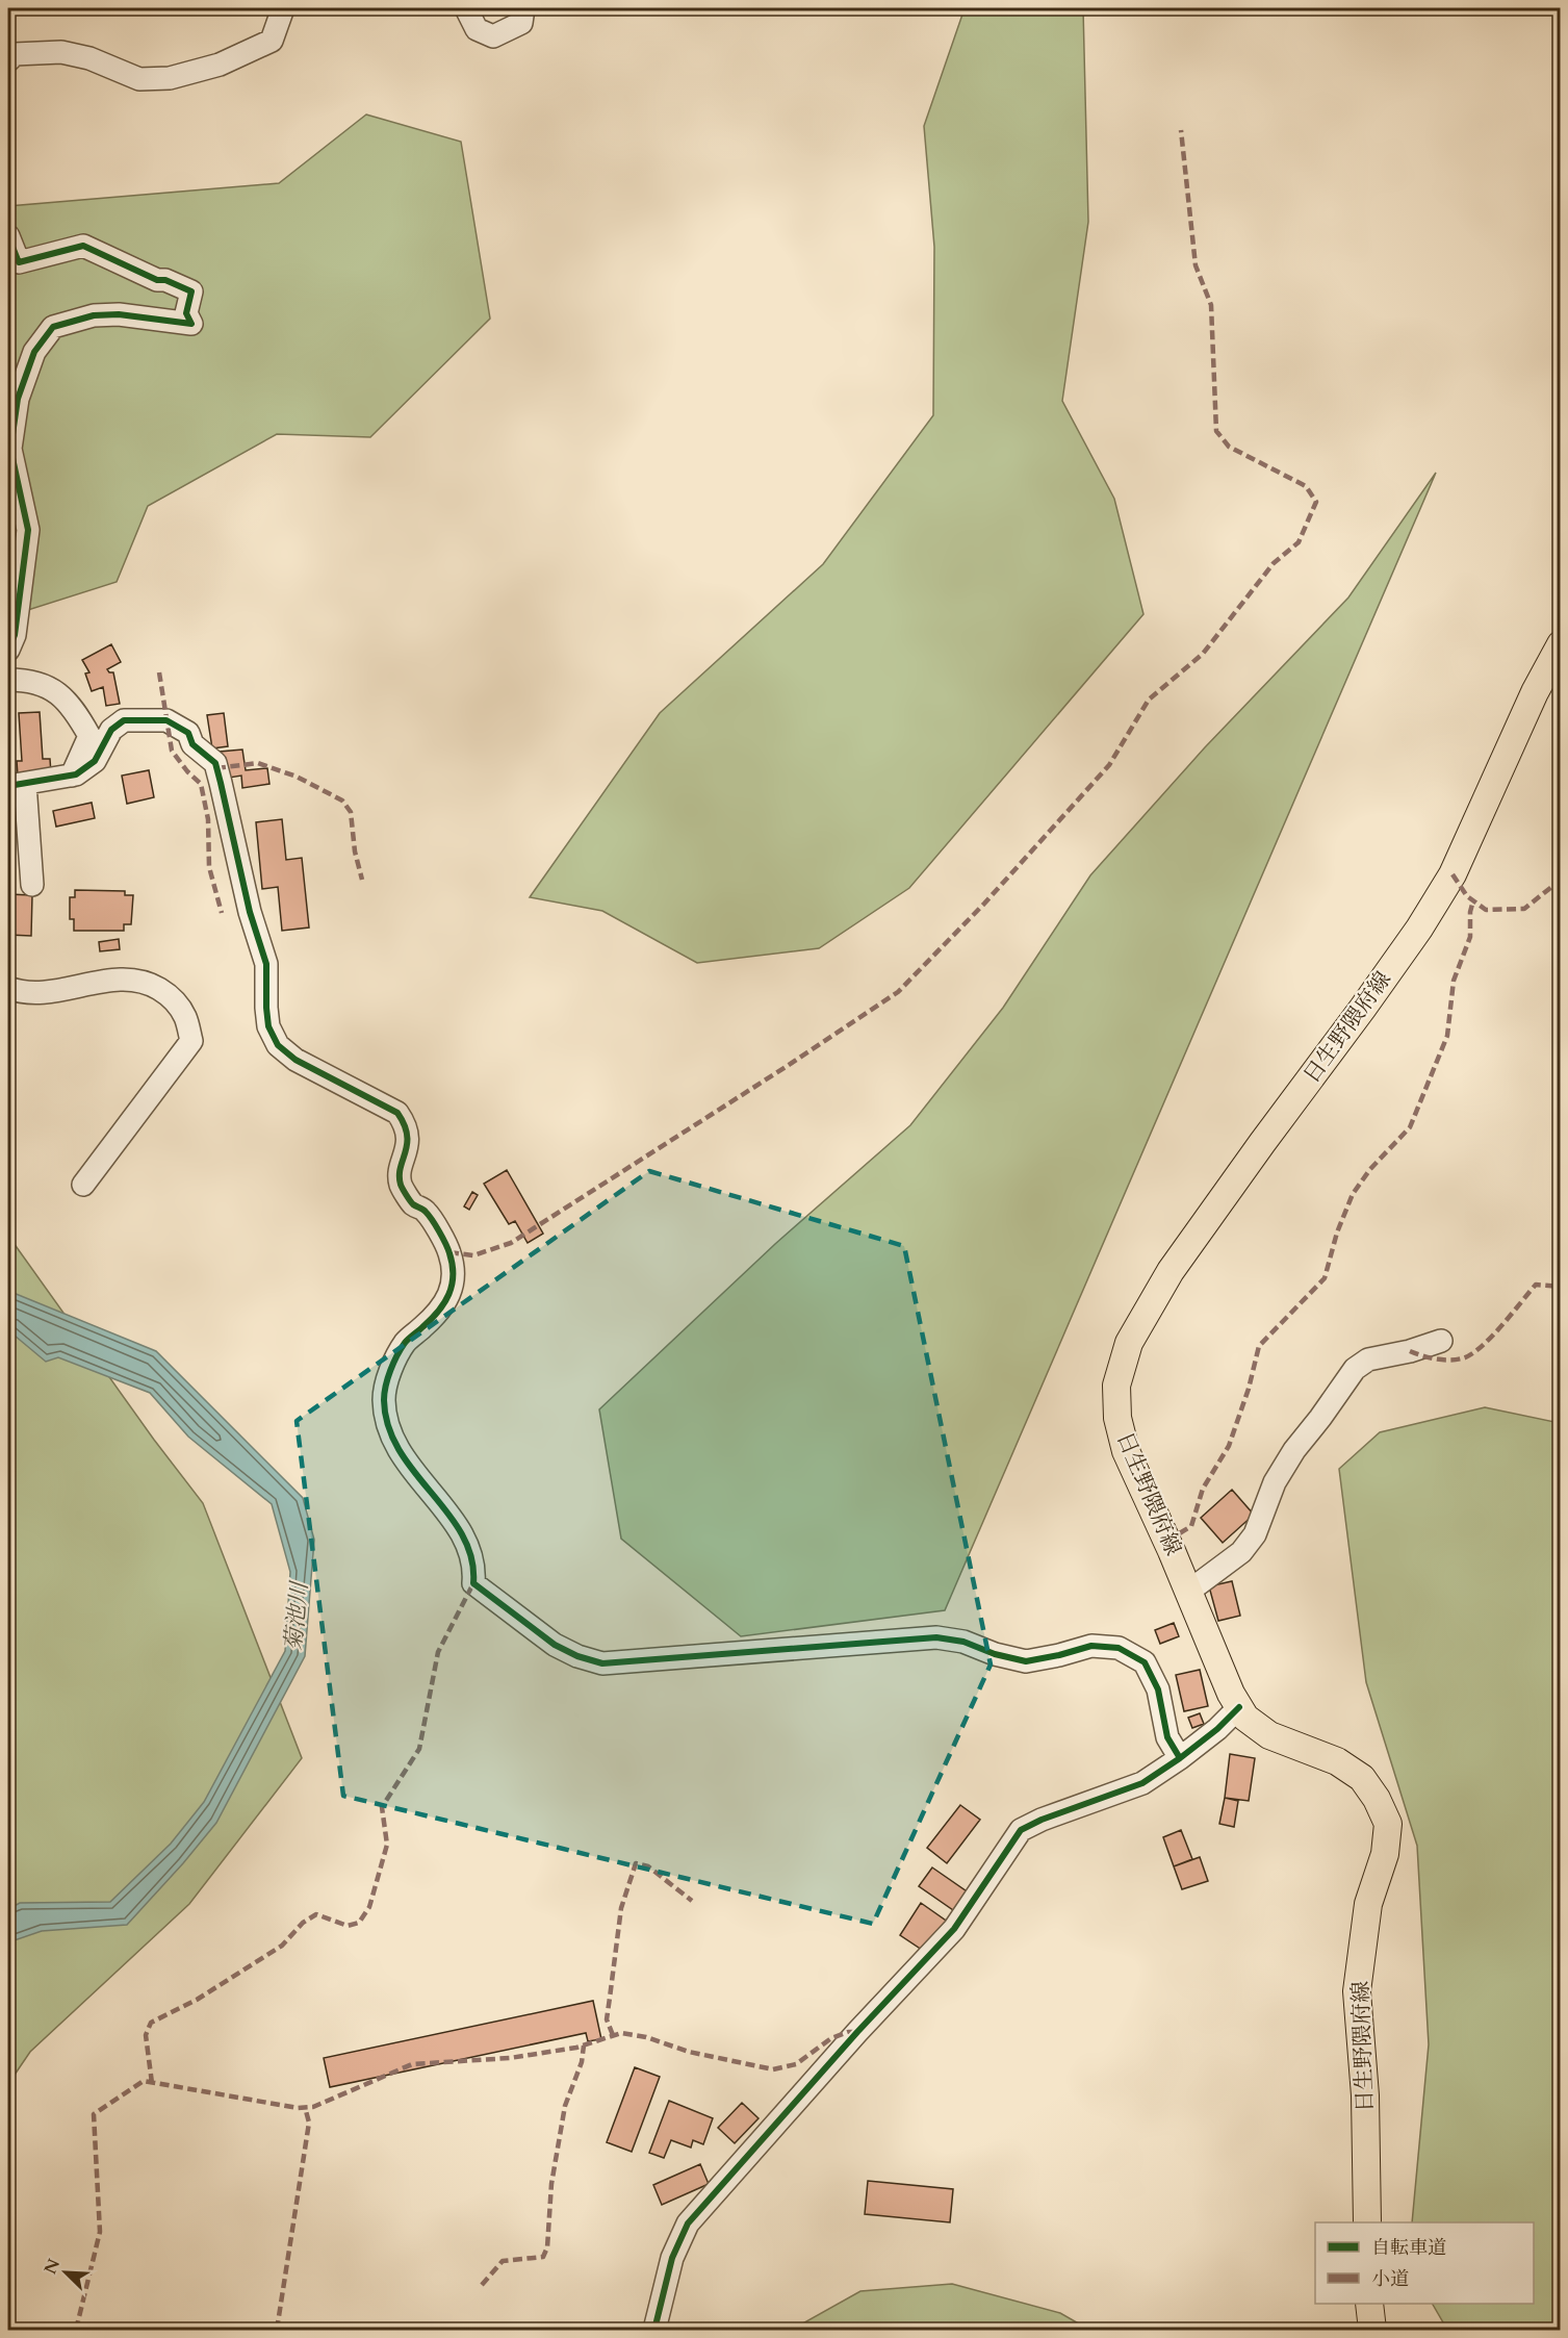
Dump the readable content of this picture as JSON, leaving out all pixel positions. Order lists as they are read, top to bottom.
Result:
{
  "streets": {
    "main road": ["日生野隈府線"]
  },
  "water": ["菊池川"],
  "legend": ["自転車道", "小道"],
  "north": "top left"
}
